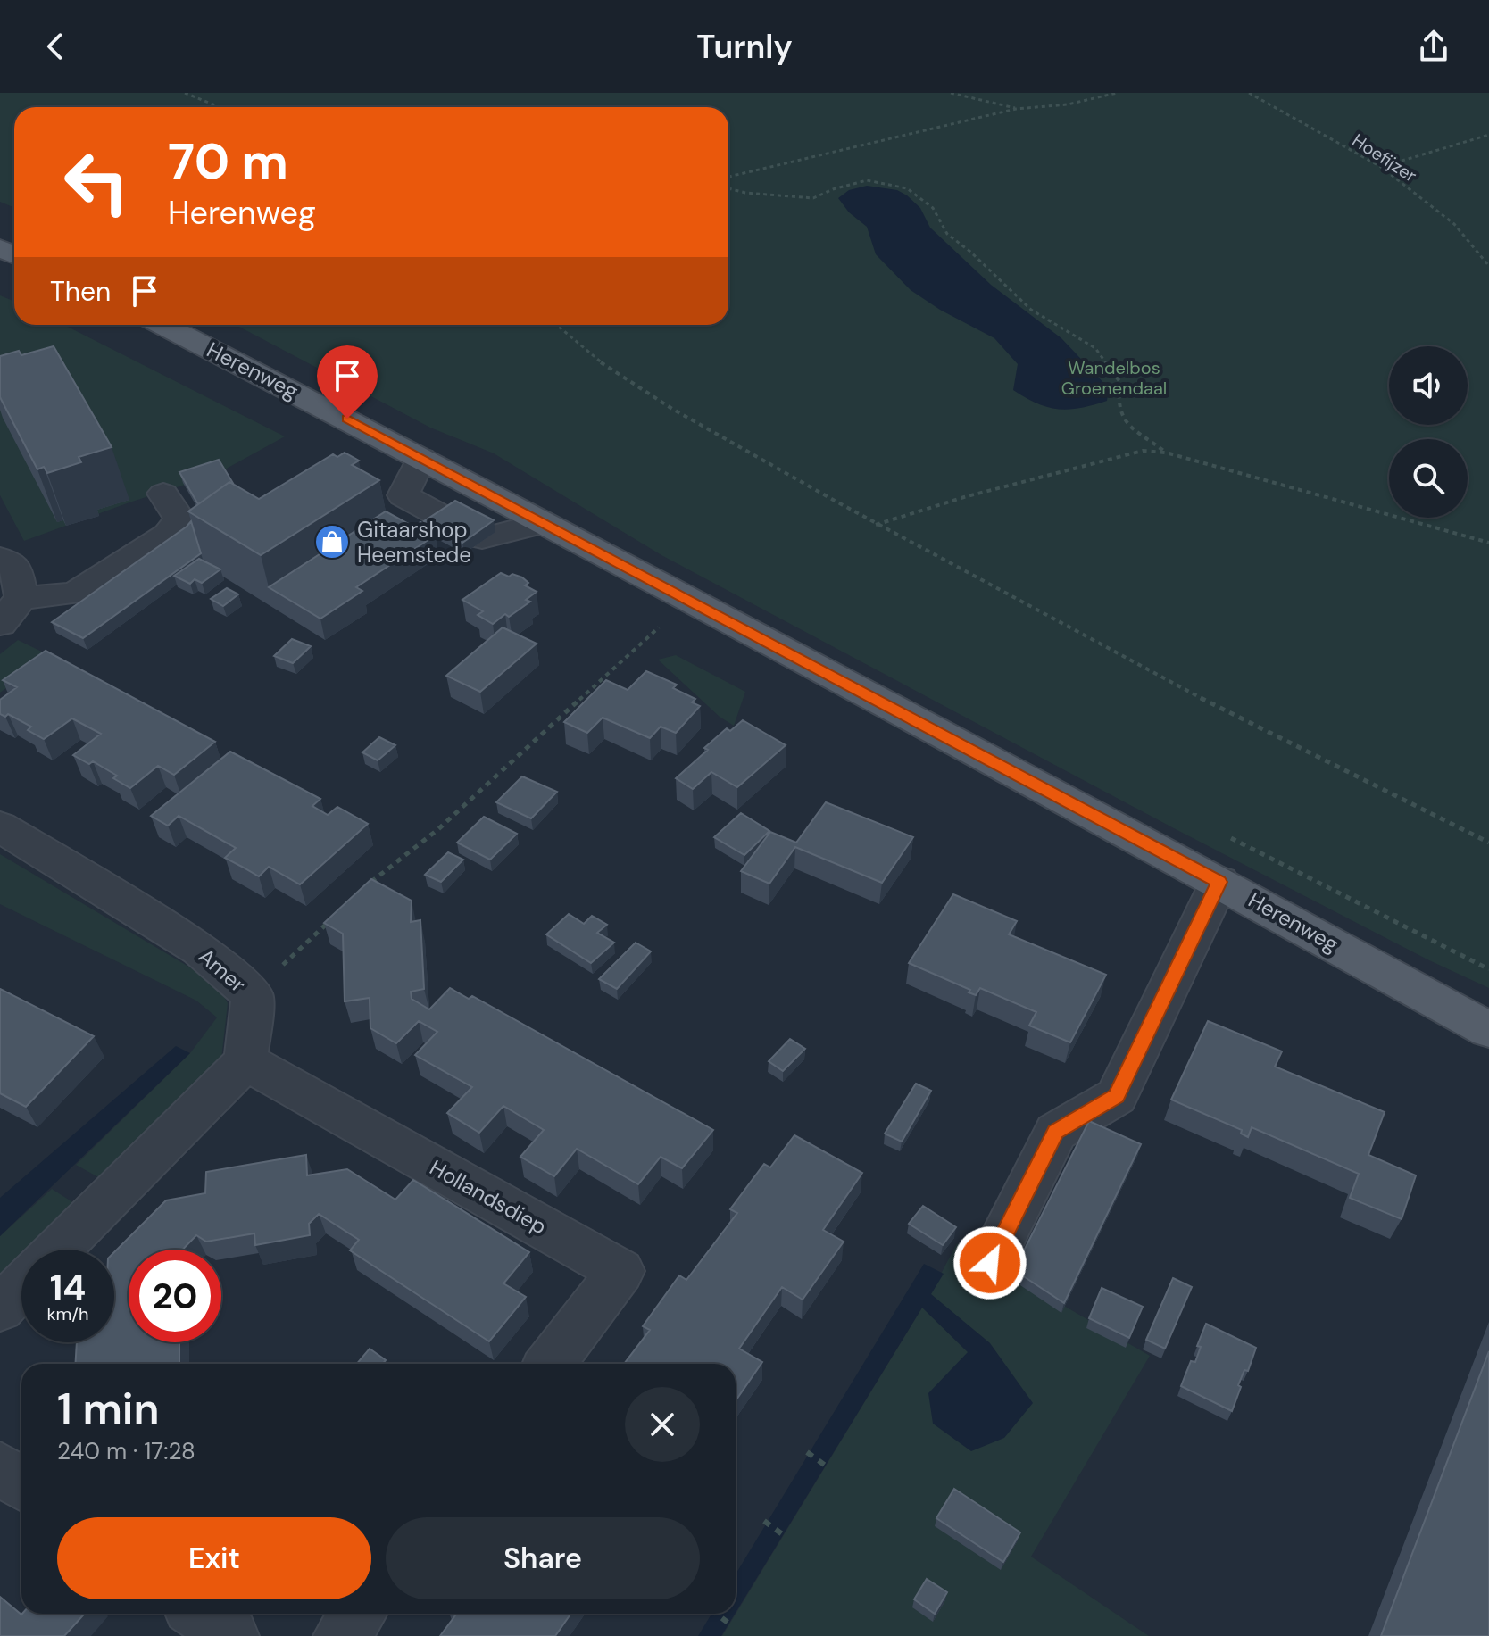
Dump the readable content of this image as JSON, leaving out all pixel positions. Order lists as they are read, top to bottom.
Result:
{
  "streets": {
    "main road": ["Herenweg"],
    "street": ["Amer", "Hollandsdiep"],
    "path": ["Hoefijzer"]
  },
  "crossings": [
    ["Amer", "Hollandsdiep"]
  ],
  "parks": ["Wandelbos Groenendaal"],
  "places": {
    "shop": ["Gitaarshop Heemstede"]
  },
  "page": {
    "header": "Turnly",
    "turn": ["70 m", "Herenweg"],
    "then": "Then",
    "speed": "14 km/h",
    "limit": "20",
    "heading": ["1 min", "240 m · 17:28"],
    "buttons": ["Exit", "Share"]
  }
}
